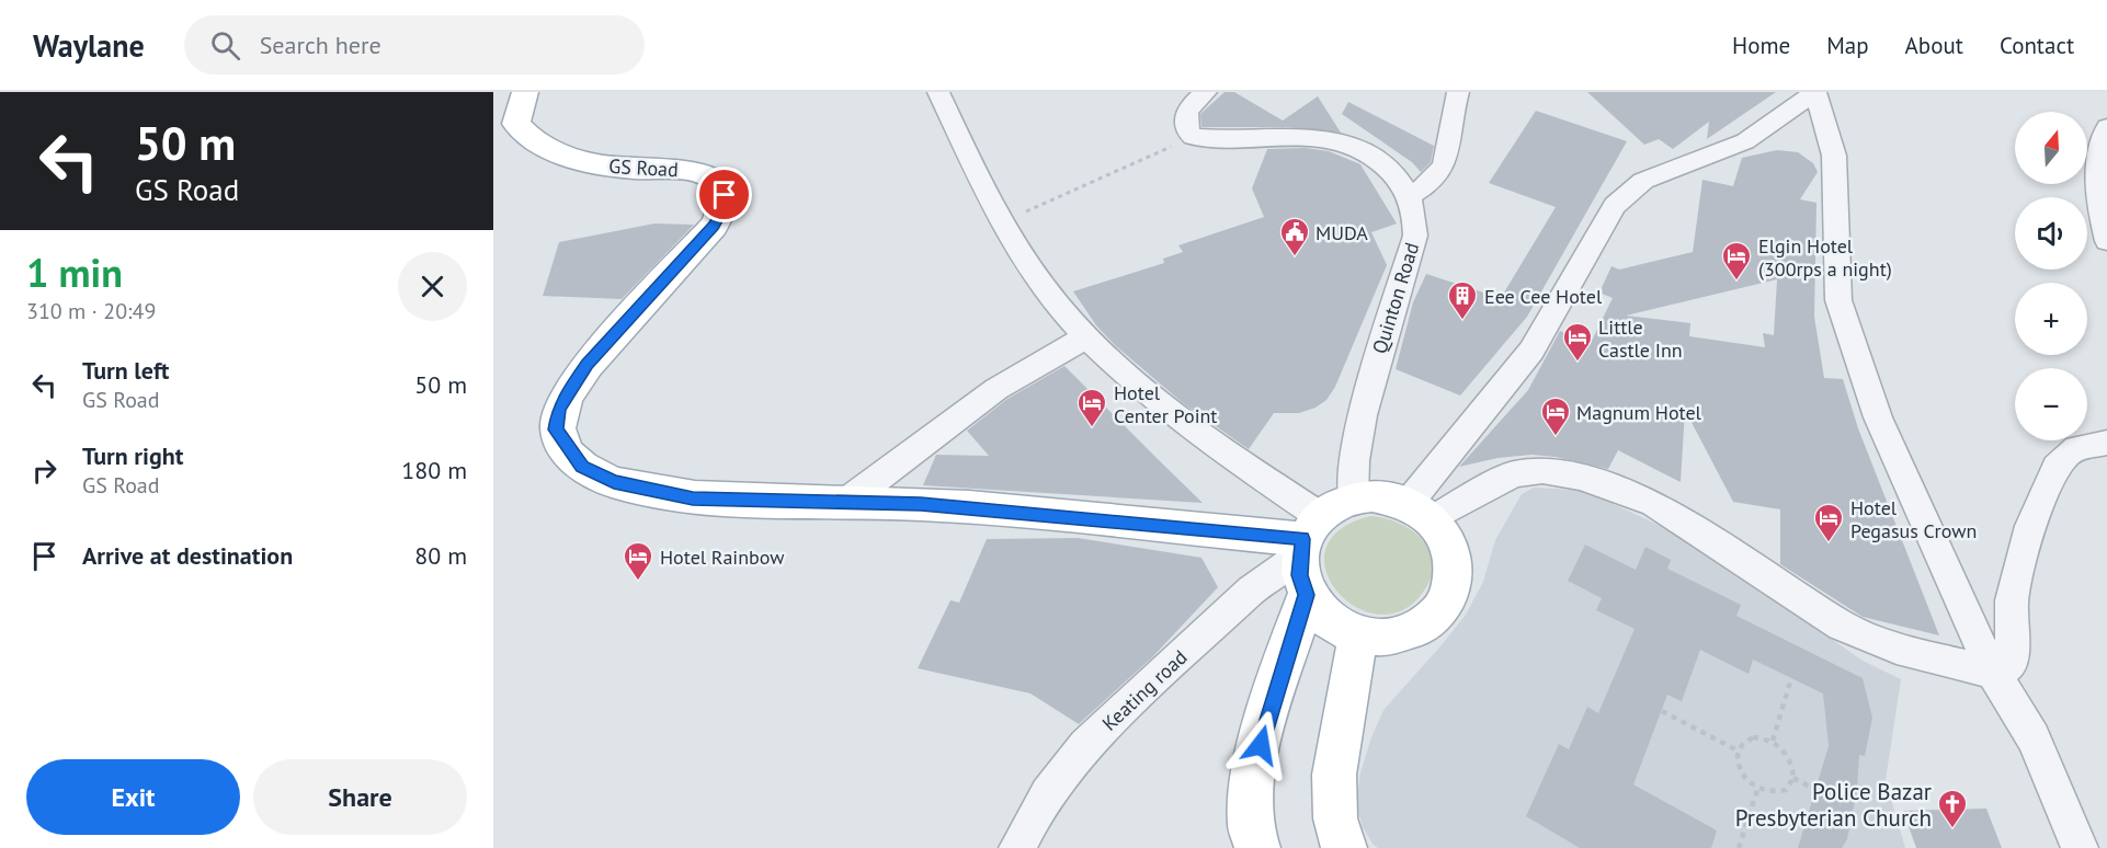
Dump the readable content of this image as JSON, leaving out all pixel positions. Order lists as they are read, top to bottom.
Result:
{
  "streets": {
    "main road": ["GS Road"],
    "street": ["Quinton Road", "Keating road"]
  },
  "crossings": [
    ["GS Road", "Quinton Road"],
    ["GS Road", "Keating road"],
    ["Quinton Road", "Keating road"]
  ],
  "places": {
    "public building": ["MUDA"],
    "hotel": [
      "Elgin Hotel (300rps a night)",
      "Little Castle Inn",
      "Hotel Center Point",
      "Magnum Hotel",
      "Hotel Pegasus Crown",
      "Hotel Rainbow"
    ],
    "building": ["Eee Cee Hotel"],
    "church": ["Police Bazar Presbyterian Church"]
  },
  "north": "top",
  "page": {
    "header": "Waylane",
    "search": "Search here",
    "nav": [
      "Home",
      "Map",
      "About",
      "Contact"
    ],
    "turn": ["50 m", "GS Road"],
    "map_buttons": ["+", "−"],
    "heading": ["1 min", "310 m · 20:49"],
    "list": [
      {
        "name": "Turn left",
        "note": "GS Road",
        "value": "50 m"
      },
      {
        "name": "Turn right",
        "note": "GS Road",
        "value": "180 m"
      },
      {
        "name": "Arrive at destination",
        "value": "80 m"
      }
    ],
    "buttons": ["Exit", "Share"]
  }
}
